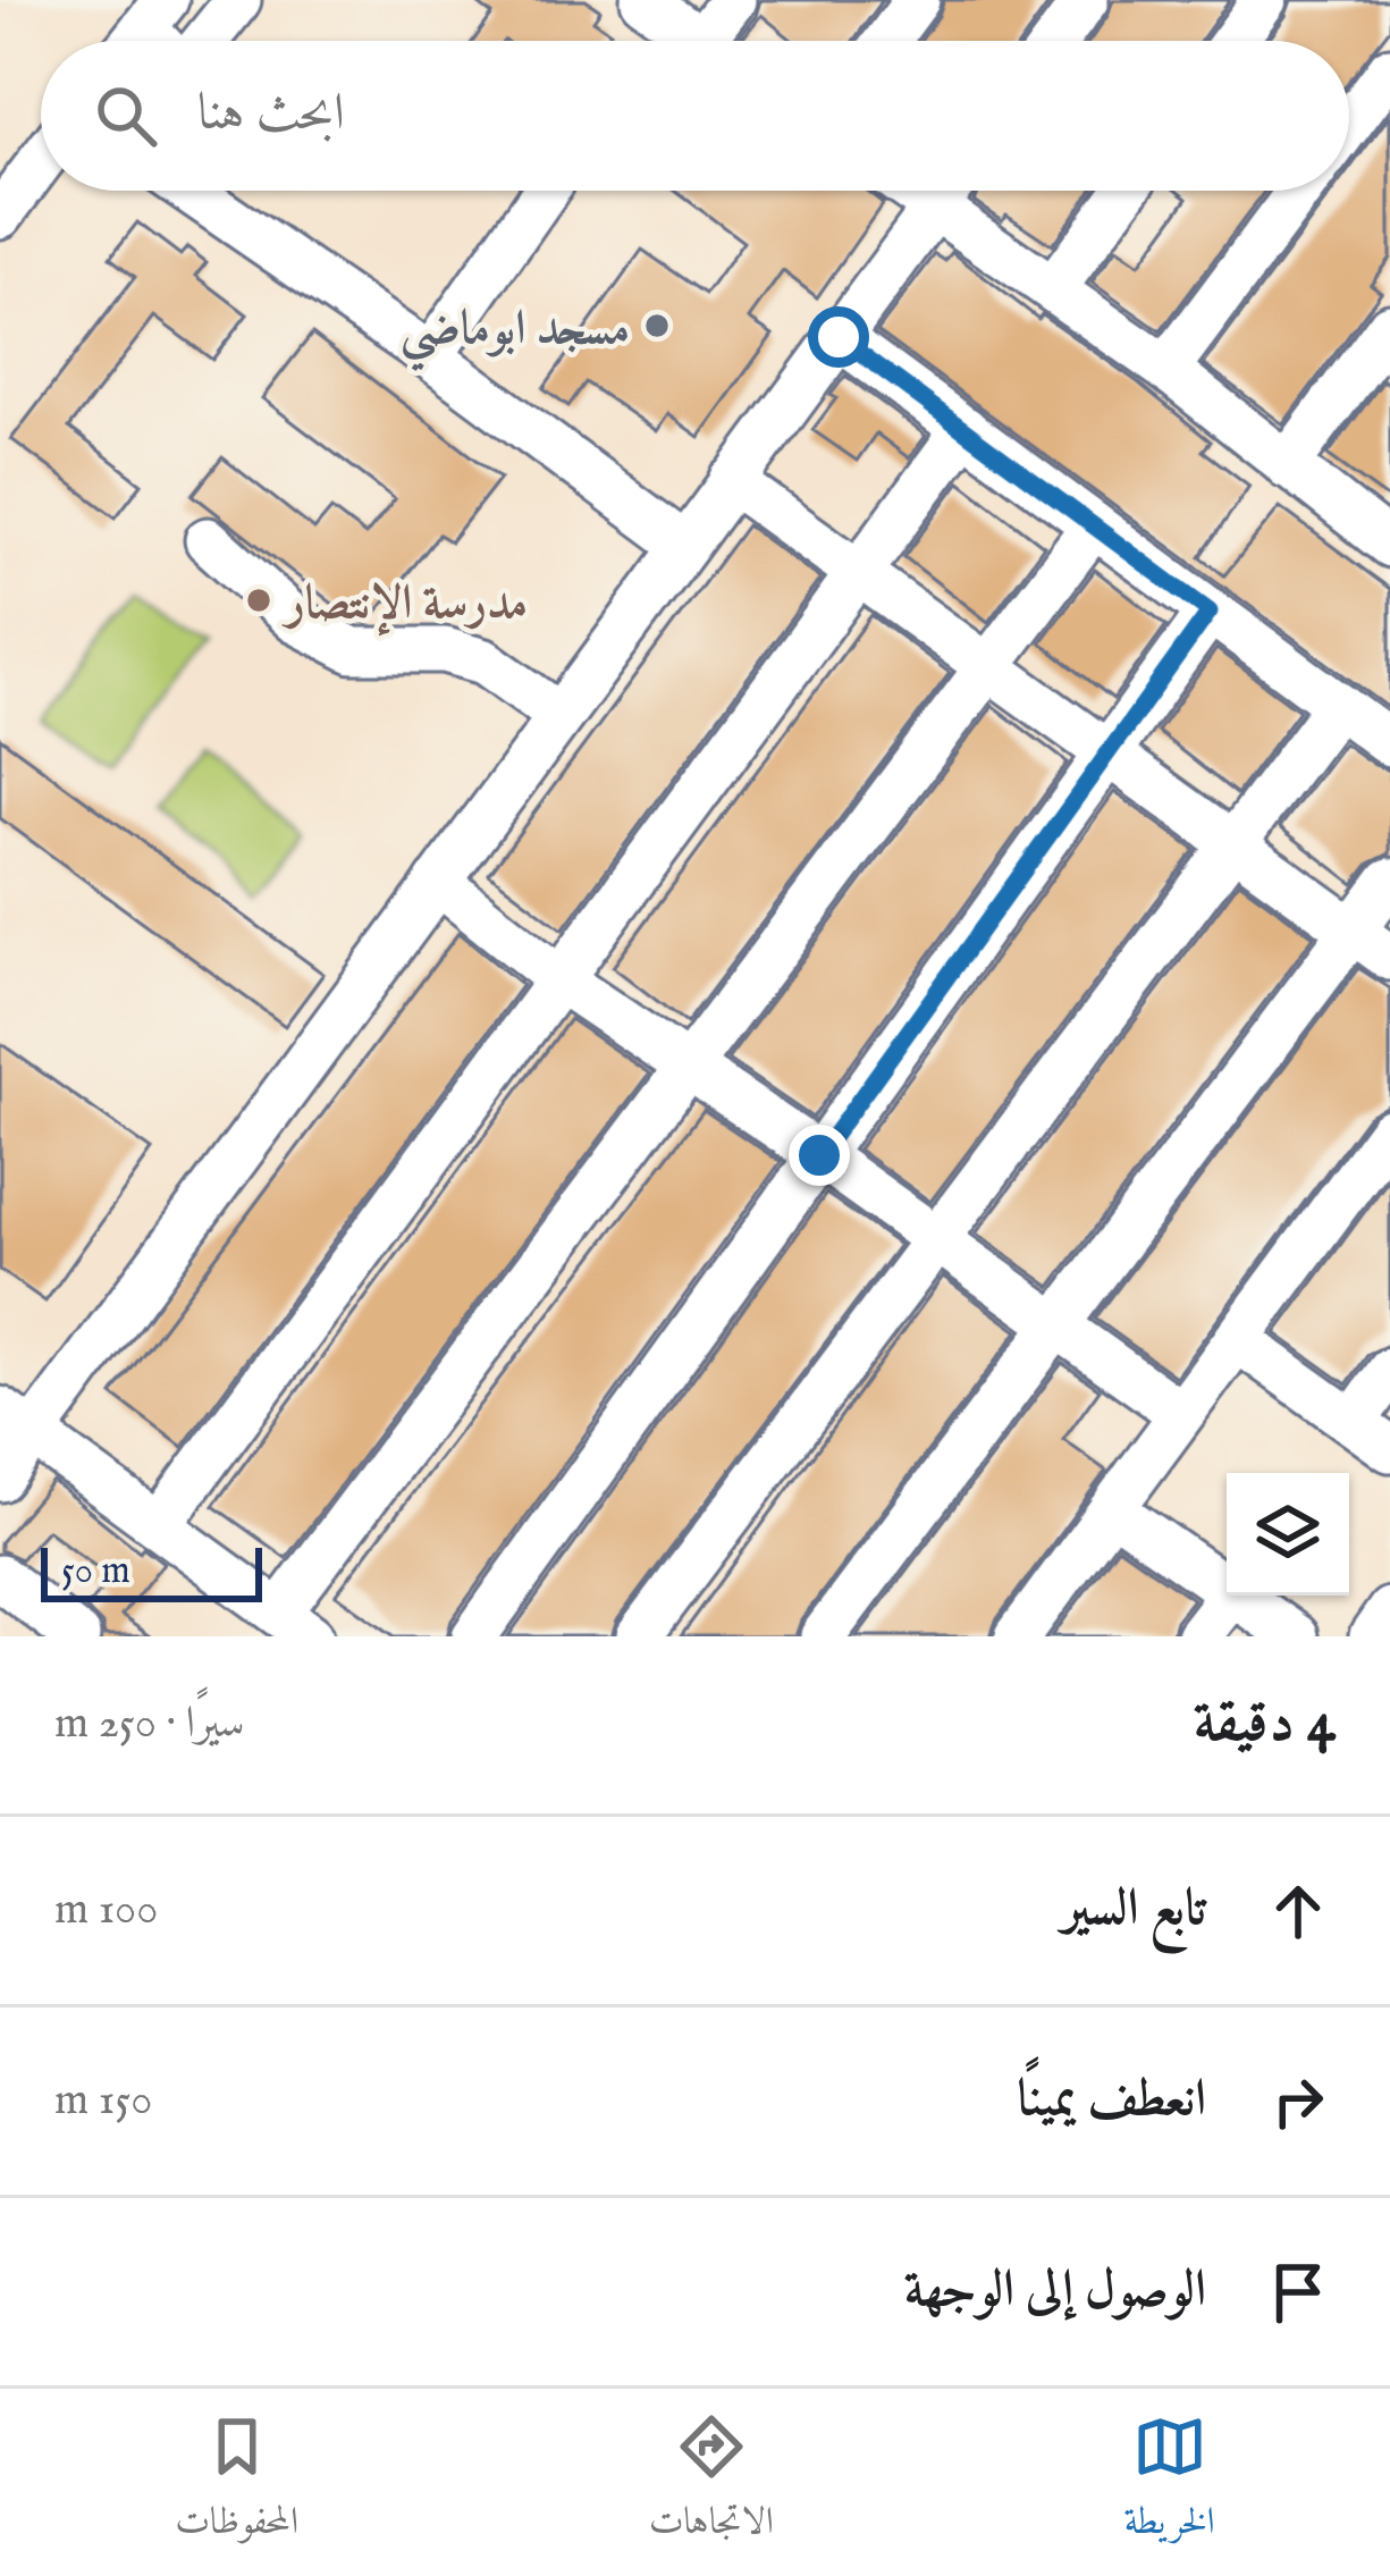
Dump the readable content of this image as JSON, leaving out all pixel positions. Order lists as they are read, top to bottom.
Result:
{
  "places": ["مسجد ابوماضي", "مدرسة الإنتصار"],
  "scale_bar": "50 m",
  "page": {
    "search": "ابحث هنا",
    "scale": "50 m",
    "heading": ["4 دقيقة", "سيرًا · 250 m"],
    "list": [
      ["تابع السير", "100 m"],
      ["انعطف يمينًا", "150 m"],
      "الوصول إلى الوجهة"
    ],
    "nav": ["الخريطة", "الاتجاهات", "المحفوظات"]
  }
}
